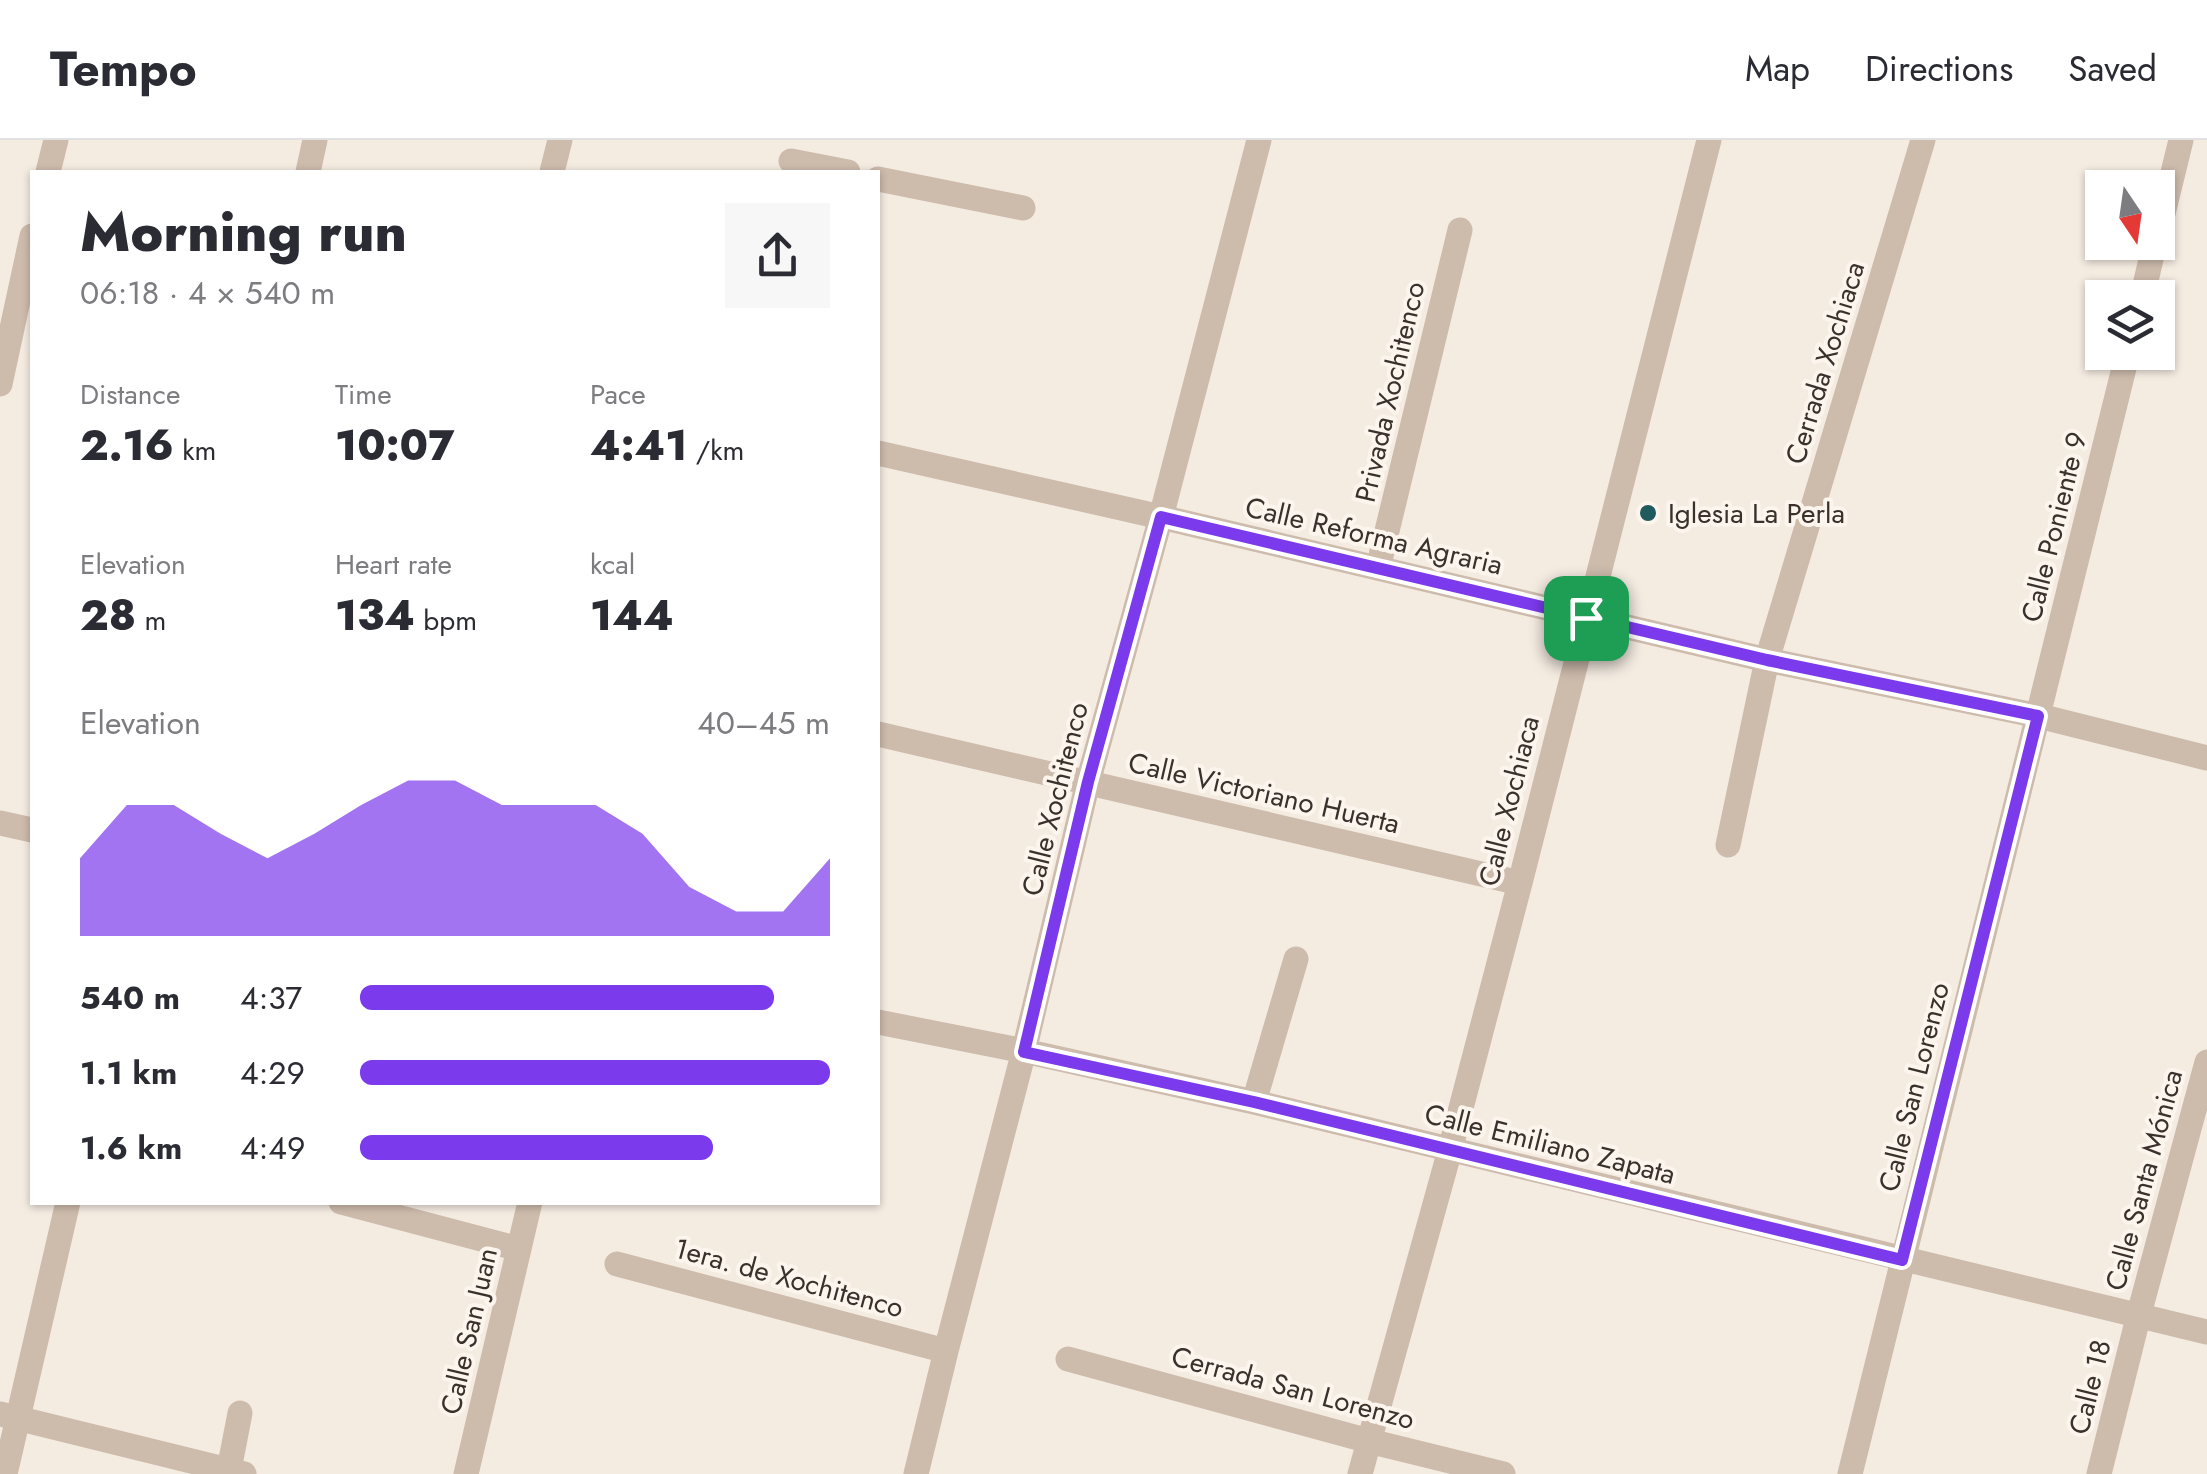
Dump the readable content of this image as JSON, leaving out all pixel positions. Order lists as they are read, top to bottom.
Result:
{
  "streets": {
    "street": [
      "Cerrada Xochiaca",
      "Privada Xochitenco",
      "Calle Poniente 9",
      "Calle Reforma Agraria",
      "Calle Victoriano Huerta",
      "Calle Xochitenco",
      "Calle Xochiaca",
      "Calle San Lorenzo",
      "Calle Emiliano Zapata",
      "Calle Santa Mónica",
      "1era. de Xochitenco",
      "Calle San Juan",
      "Calle 18",
      "Cerrada San Lorenzo"
    ]
  },
  "crossings": [
    ["Cerrada Xochiaca", "Calle Reforma Agraria"],
    ["Privada Xochitenco", "Calle Reforma Agraria"],
    ["Calle Poniente 9", "Calle Reforma Agraria"],
    ["Calle Poniente 9", "Calle San Lorenzo"],
    ["Calle Reforma Agraria", "Calle Xochitenco"],
    ["Calle Reforma Agraria", "Calle Xochiaca"],
    ["Calle Reforma Agraria", "Calle San Lorenzo"],
    ["Calle Victoriano Huerta", "Calle Xochitenco"],
    ["Calle Victoriano Huerta", "Calle Xochiaca"],
    ["Calle Xochitenco", "Calle Emiliano Zapata"],
    ["Calle Xochitenco", "1era. de Xochitenco"],
    ["Calle Xochiaca", "Calle Emiliano Zapata"],
    ["Calle Xochiaca", "Cerrada San Lorenzo"],
    ["Calle San Lorenzo", "Calle Emiliano Zapata"],
    ["Calle Emiliano Zapata", "Calle Santa Mónica"],
    ["Calle Emiliano Zapata", "Calle 18"],
    ["Calle Santa Mónica", "Calle 18"]
  ],
  "places": ["Iglesia La Perla"],
  "north": "bottom",
  "page": {
    "header": "Tempo",
    "nav": ["Map", "Directions", "Saved"],
    "heading": ["Morning run", "06:18 · 4 × 540 m"],
    "stats": [
      ["Distance", "2.16 km"],
      ["Time", "10:07"],
      ["Pace", "4:41 /km"],
      ["Elevation", "28 m"],
      ["Heart rate", "134 bpm"],
      ["kcal", "144"]
    ],
    "chart": ["Elevation", "40–45 m"],
    "list": [
      {
        "name": "540 m",
        "note": "4:37"
      },
      {
        "name": "1.1 km",
        "note": "4:29"
      },
      {
        "name": "1.6 km",
        "note": "4:49"
      }
    ]
  }
}
